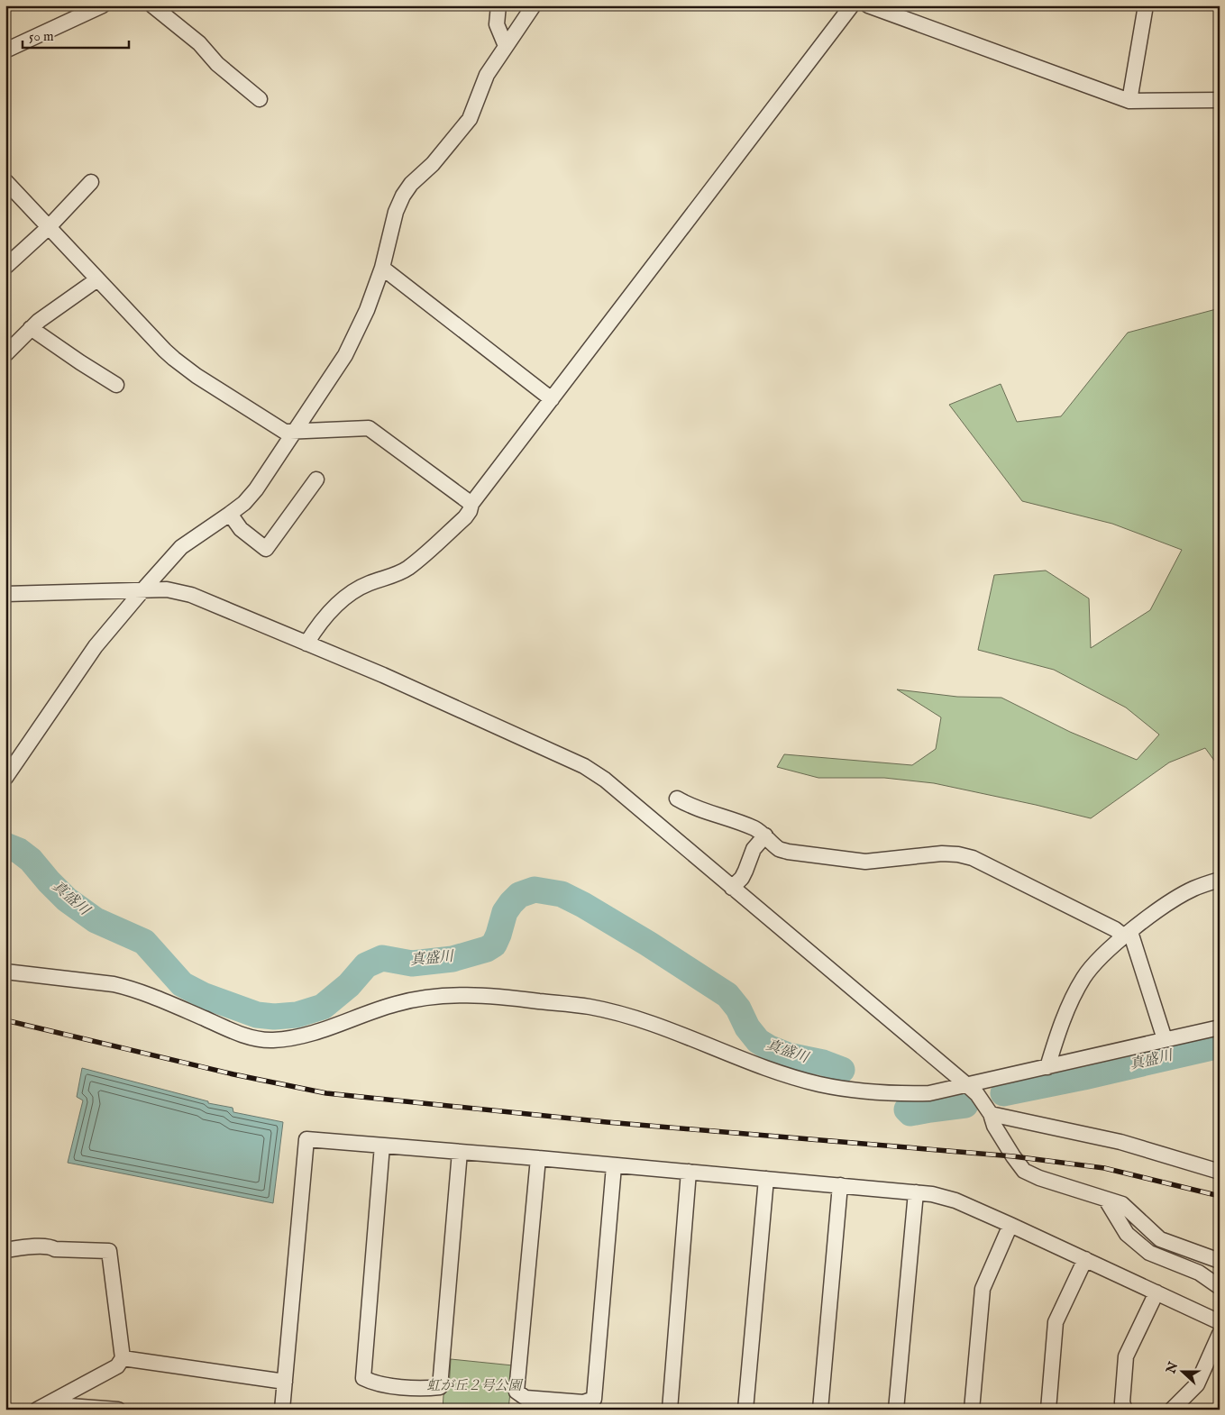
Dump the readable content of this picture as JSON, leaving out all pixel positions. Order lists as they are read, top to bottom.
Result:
{
  "water": ["真盛川"],
  "parks": ["虹が丘２号公園"],
  "scale_bar": "50 m",
  "north": "left"
}
